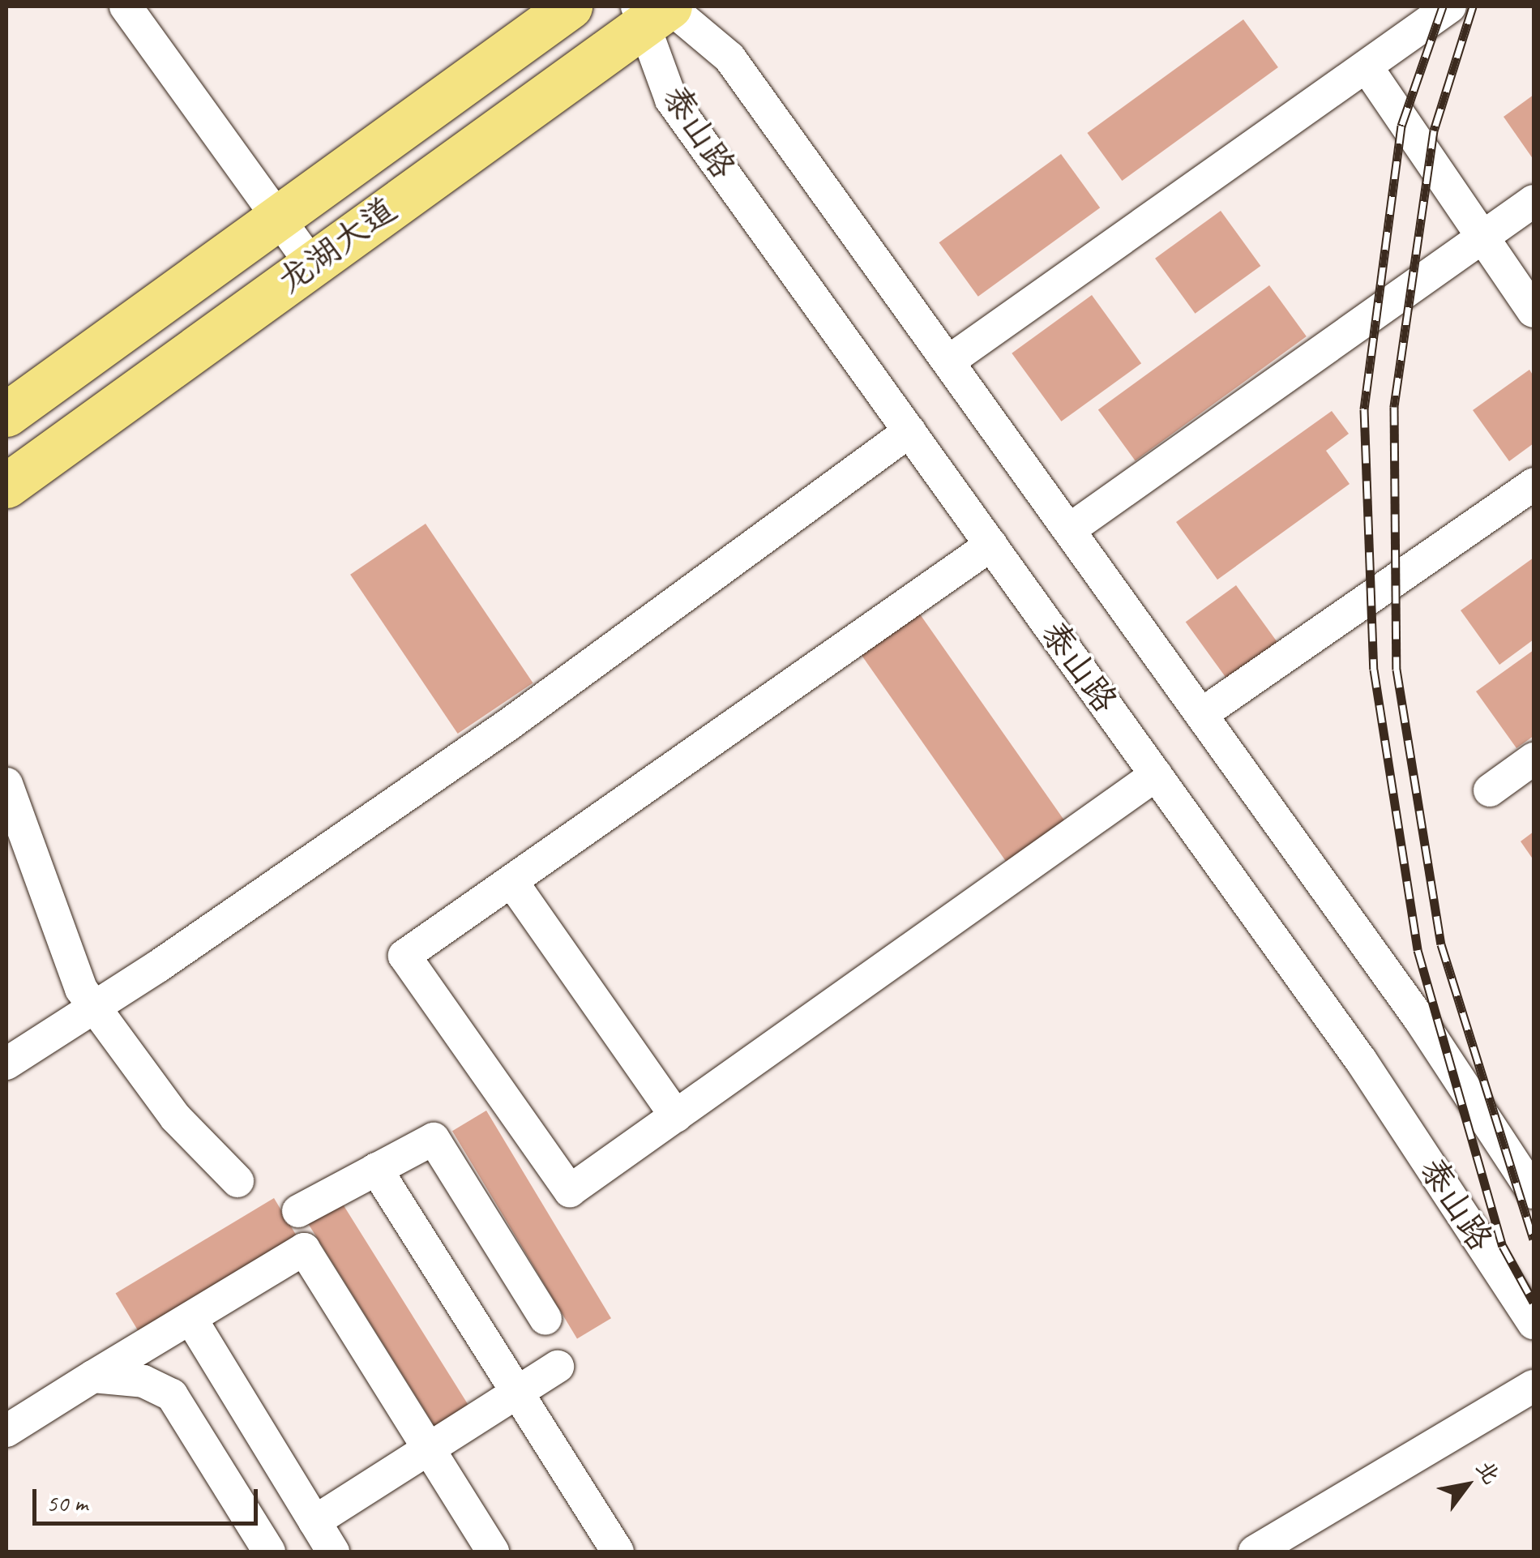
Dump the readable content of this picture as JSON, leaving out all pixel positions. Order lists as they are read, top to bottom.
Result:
{
  "streets": {
    "highway": ["龙湖大道"],
    "street": ["泰山路"]
  },
  "crossings": [
    ["泰山路", "龙湖大道"]
  ],
  "scale_bar": "50 m",
  "north": "top right"
}
